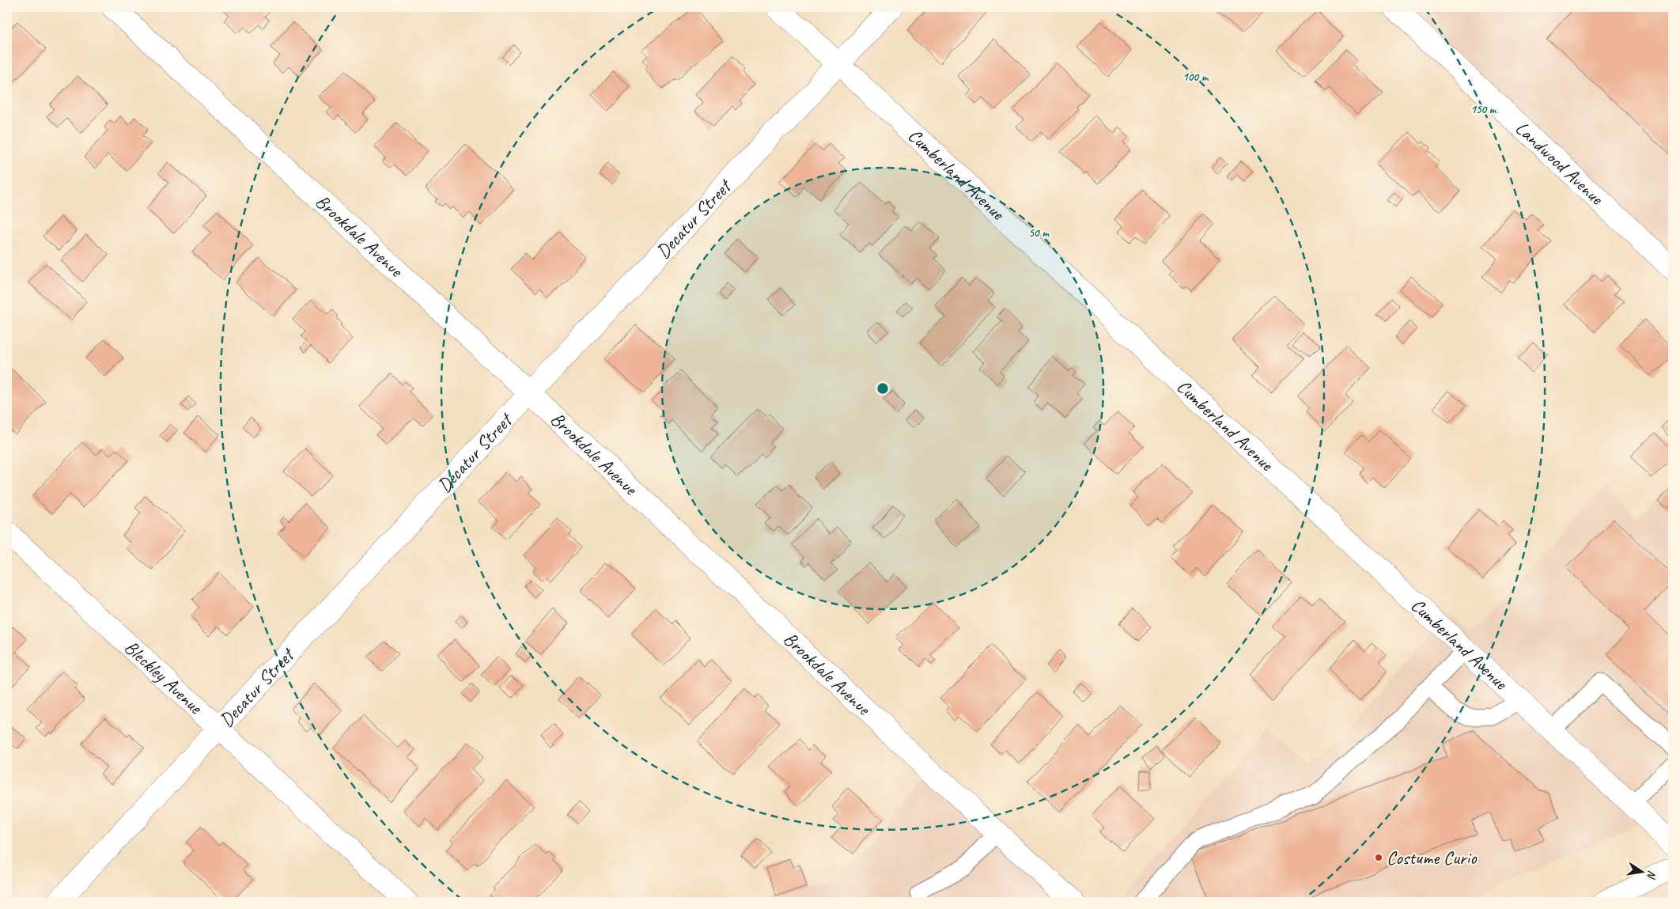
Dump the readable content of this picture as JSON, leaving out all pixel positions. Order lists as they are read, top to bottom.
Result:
{
  "streets": {
    "street": [
      "Landwood Avenue",
      "Cumberland Avenue",
      "Decatur Street",
      "Brookdale Avenue",
      "Bleckley Avenue"
    ]
  },
  "crossings": [
    ["Cumberland Avenue", "Decatur Street"],
    ["Decatur Street", "Brookdale Avenue"],
    ["Decatur Street", "Bleckley Avenue"]
  ],
  "places": ["Costume Curio"],
  "north": "right",
  "rings": ["100 m", "150 m", "50 m"]
}
